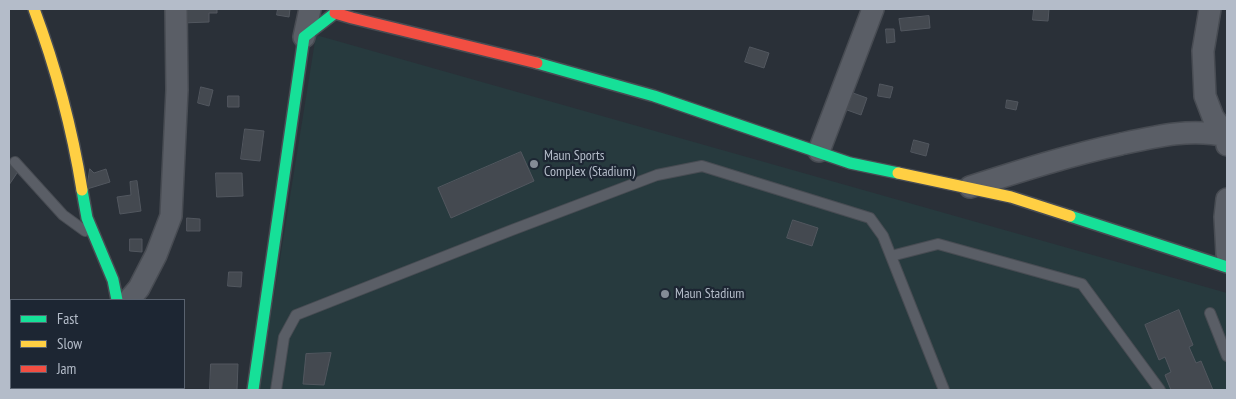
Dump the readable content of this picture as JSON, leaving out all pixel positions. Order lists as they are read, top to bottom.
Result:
{
  "places": ["Maun Sports Complex (Stadium)", "Maun Stadium"],
  "legend": ["Fast", "Slow", "Jam"]
}
